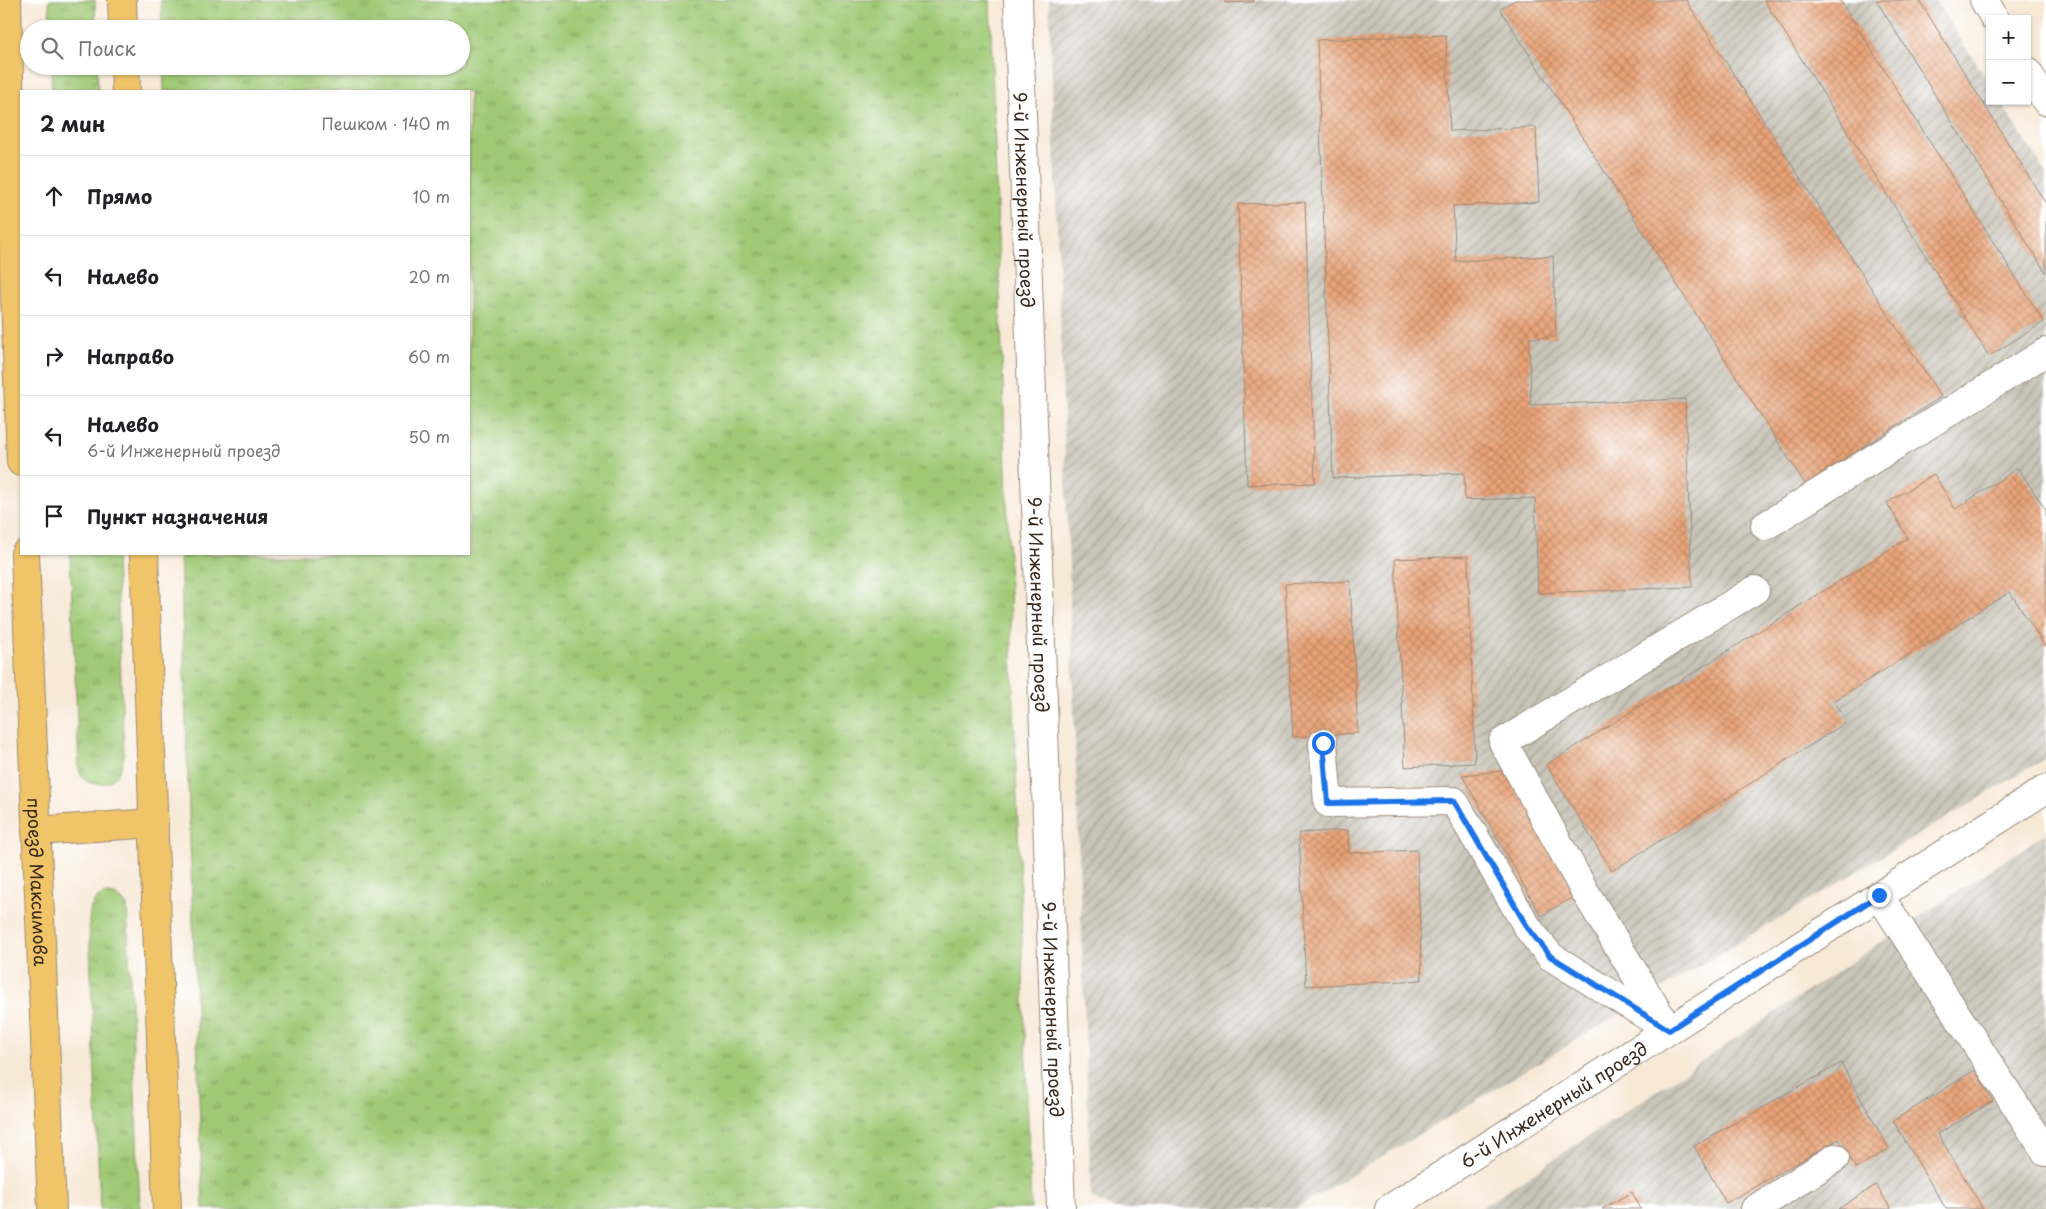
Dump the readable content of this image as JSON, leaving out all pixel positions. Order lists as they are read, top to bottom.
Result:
{
  "streets": {
    "main road": ["проезд Максимова"],
    "street": ["9-й Инженерный проезд", "6-й Инженерный проезд"]
  },
  "page": {
    "map_buttons": ["+", "−"],
    "search": "Поиск",
    "heading": ["2 мин", "Пешком · 140 m"],
    "list": [
      ["Прямо", "10 m"],
      ["Налево", "20 m"],
      ["Направо", "60 m"],
      ["Налево", "6-й Инженерный проезд", "50 m"],
      "Пункт назначения"
    ]
  }
}
